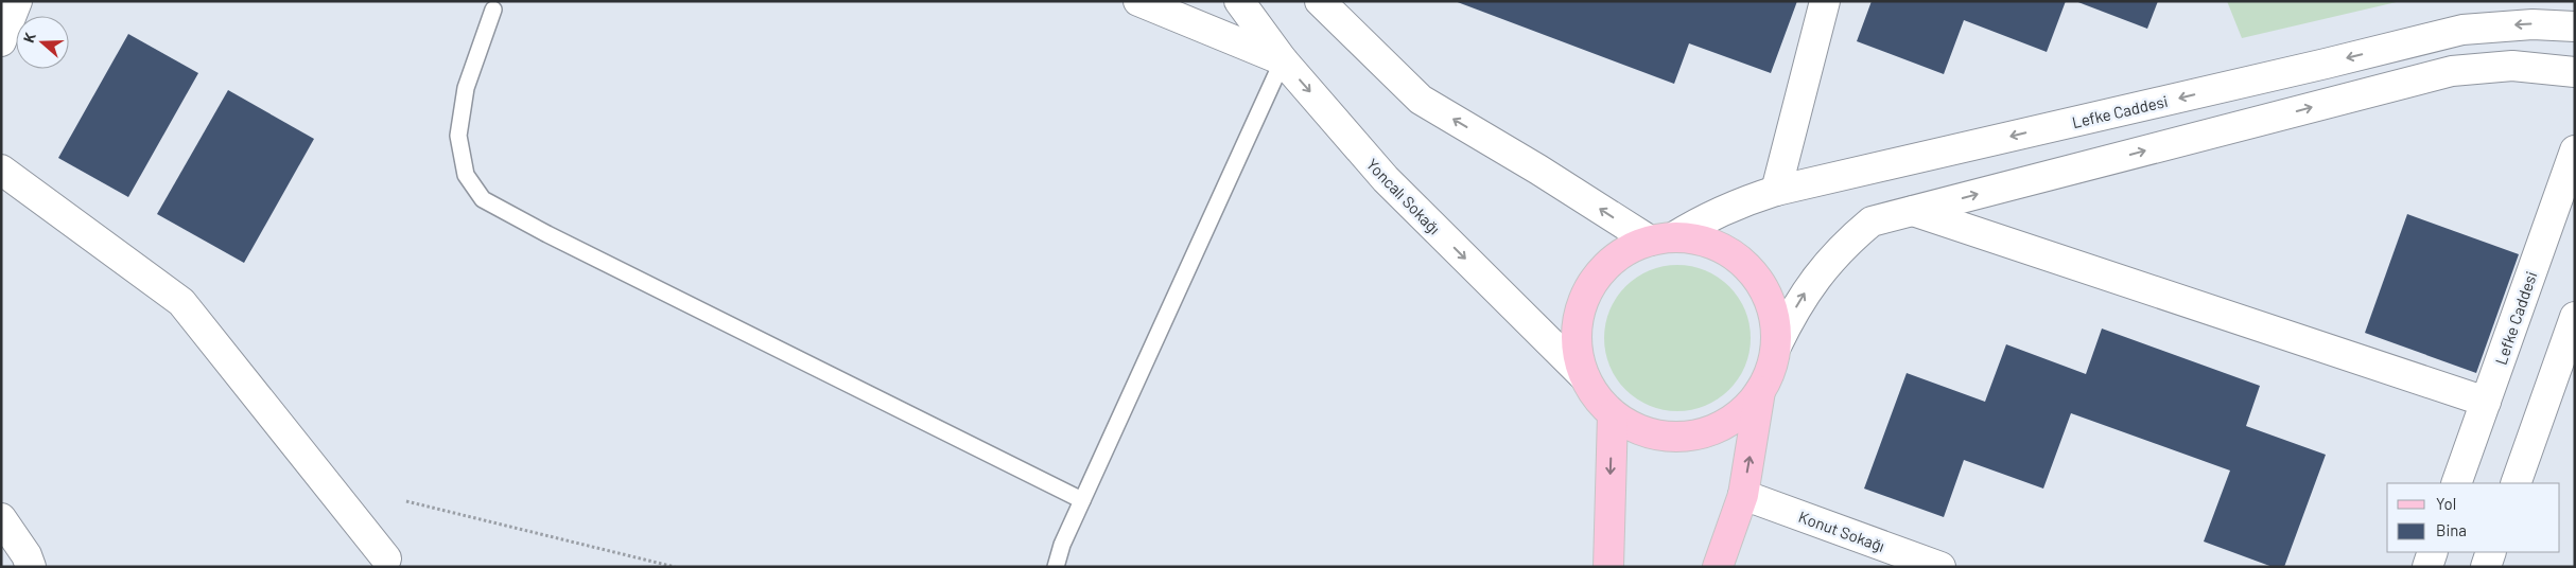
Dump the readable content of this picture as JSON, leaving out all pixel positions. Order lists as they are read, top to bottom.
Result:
{
  "streets": {
    "street": ["Lefke Caddesi", "Yoncalı Sokağı", "Konut Sokağı"]
  },
  "legend": ["Yol", "Bina"],
  "north": "left"
}
